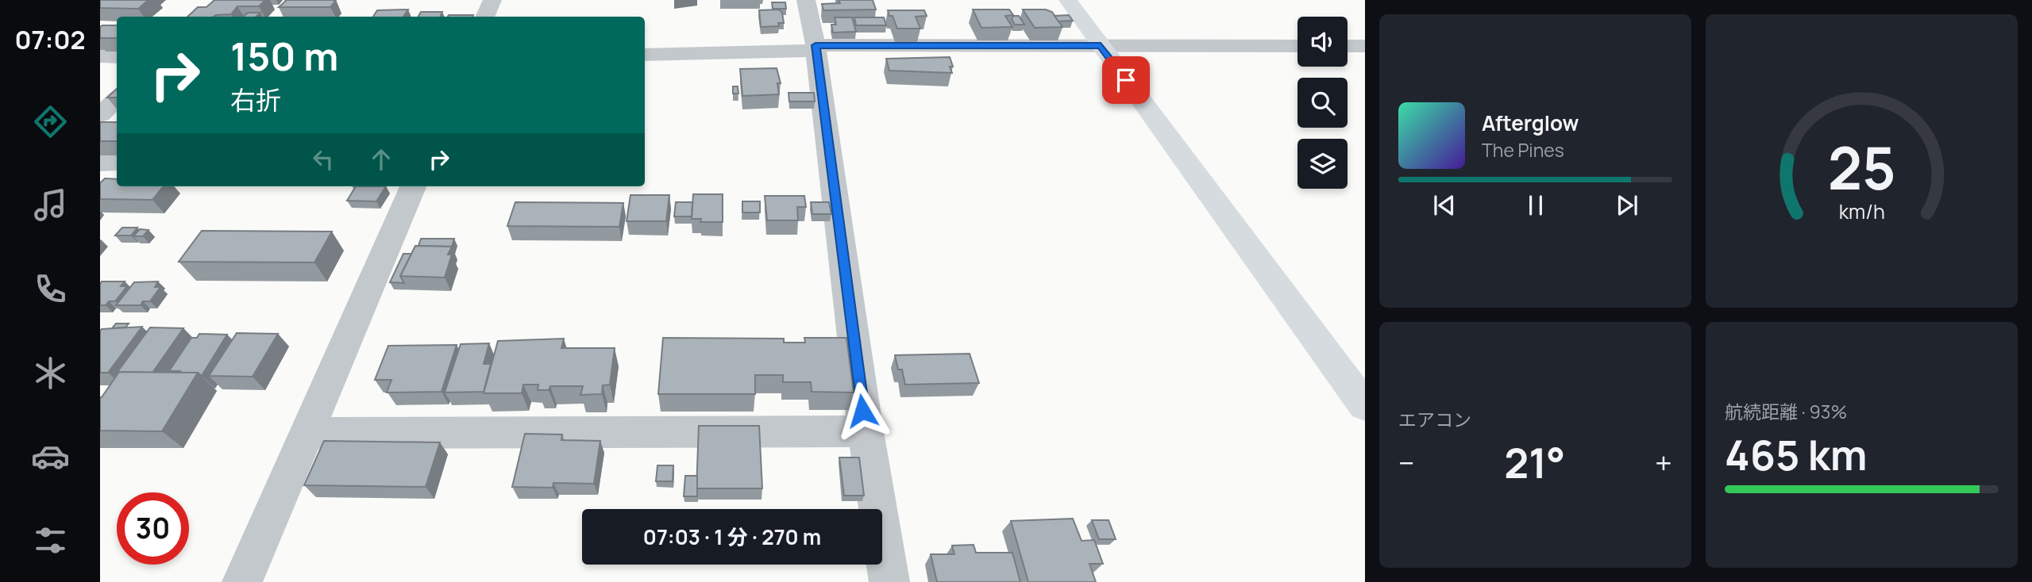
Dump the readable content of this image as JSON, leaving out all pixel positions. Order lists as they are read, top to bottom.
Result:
{
  "page": {
    "tabs": "07:02",
    "turn": ["150 m", "右折"],
    "song": ["Afterglow", "The Pines"],
    "tile": [
      "エアコン",
      ["航続距離 · 93%", "465 km"]
    ],
    "heat": ["−", "21°", "+"],
    "limit": "30",
    "trip": "07:03 · 1 分 · 270 m",
    "gauge": ["25", "km/h"]
  }
}
